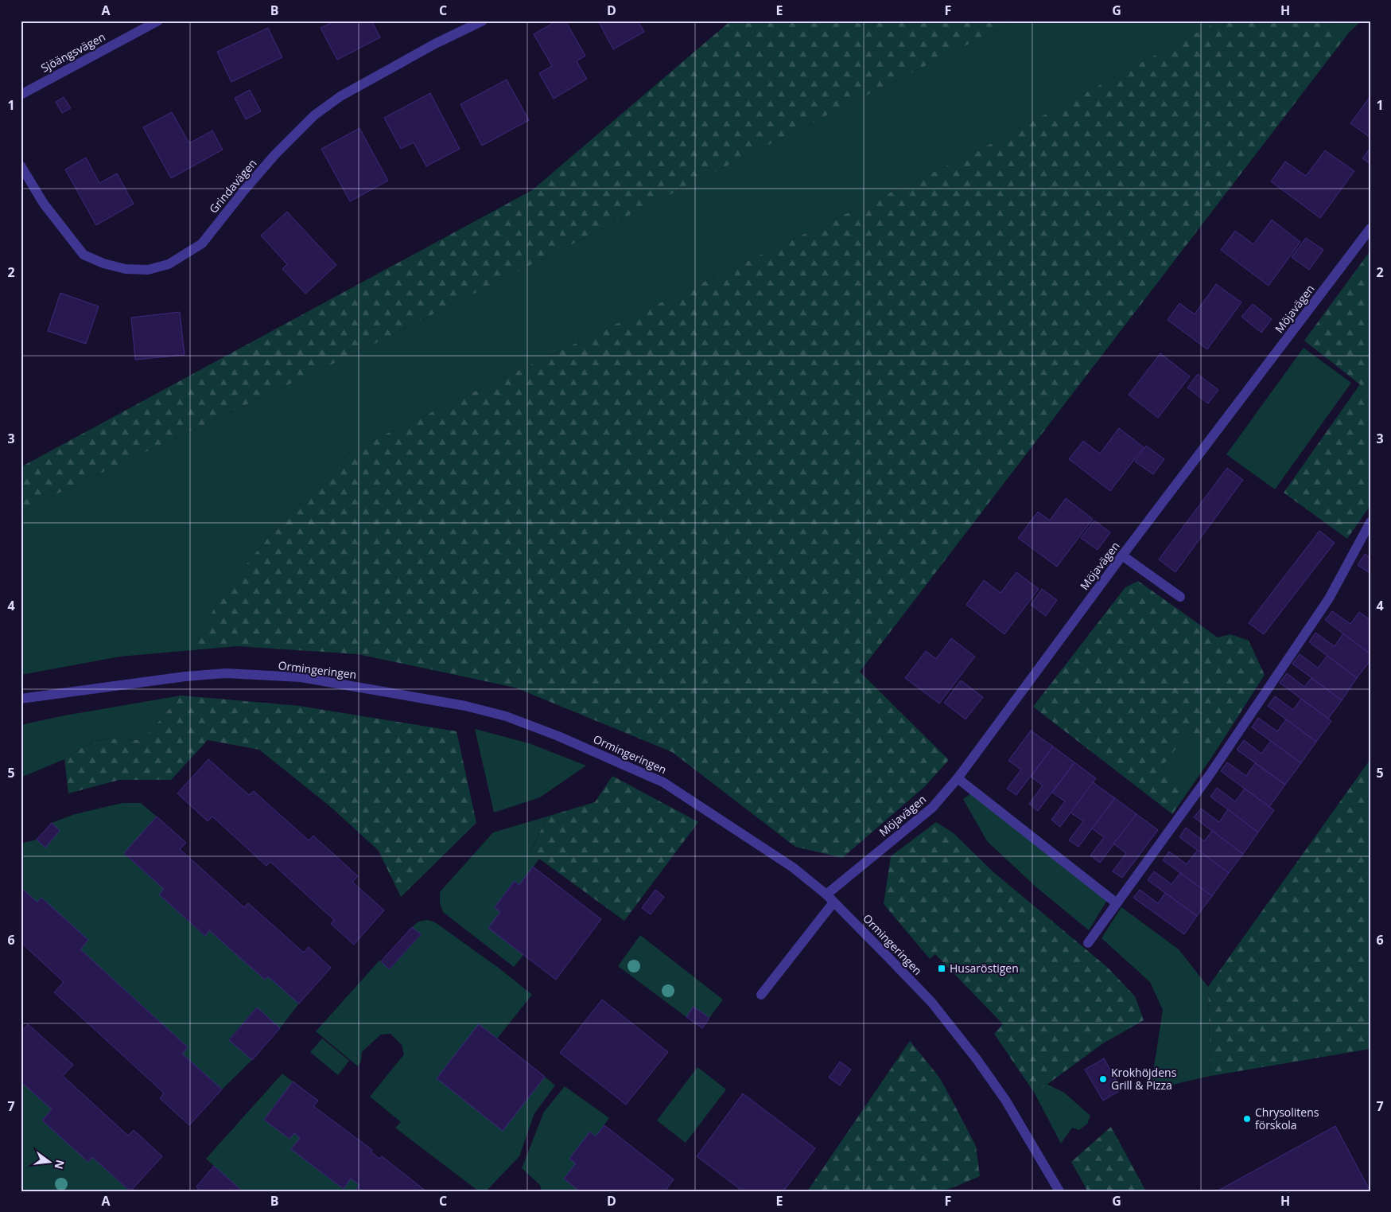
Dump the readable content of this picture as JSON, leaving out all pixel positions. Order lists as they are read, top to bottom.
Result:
{
  "streets": {
    "street": [
      "Sjöängsvägen",
      "Grindavägen",
      "Möjavägen",
      "Ormingeringen"
    ]
  },
  "crossings": [
    ["Möjavägen", "Ormingeringen"]
  ],
  "places": {
    "transit": ["Husaröstigen"],
    "other": ["Krokhöjdens Grill & Pizza", "Chrysolitens förskola"]
  },
  "north": "right",
  "grid": {
    "columns": [
      "A",
      "B",
      "C",
      "D",
      "E",
      "F",
      "G",
      "H"
    ],
    "rows": [
      "1",
      "2",
      "3",
      "4",
      "5",
      "6",
      "7"
    ]
  }
}
